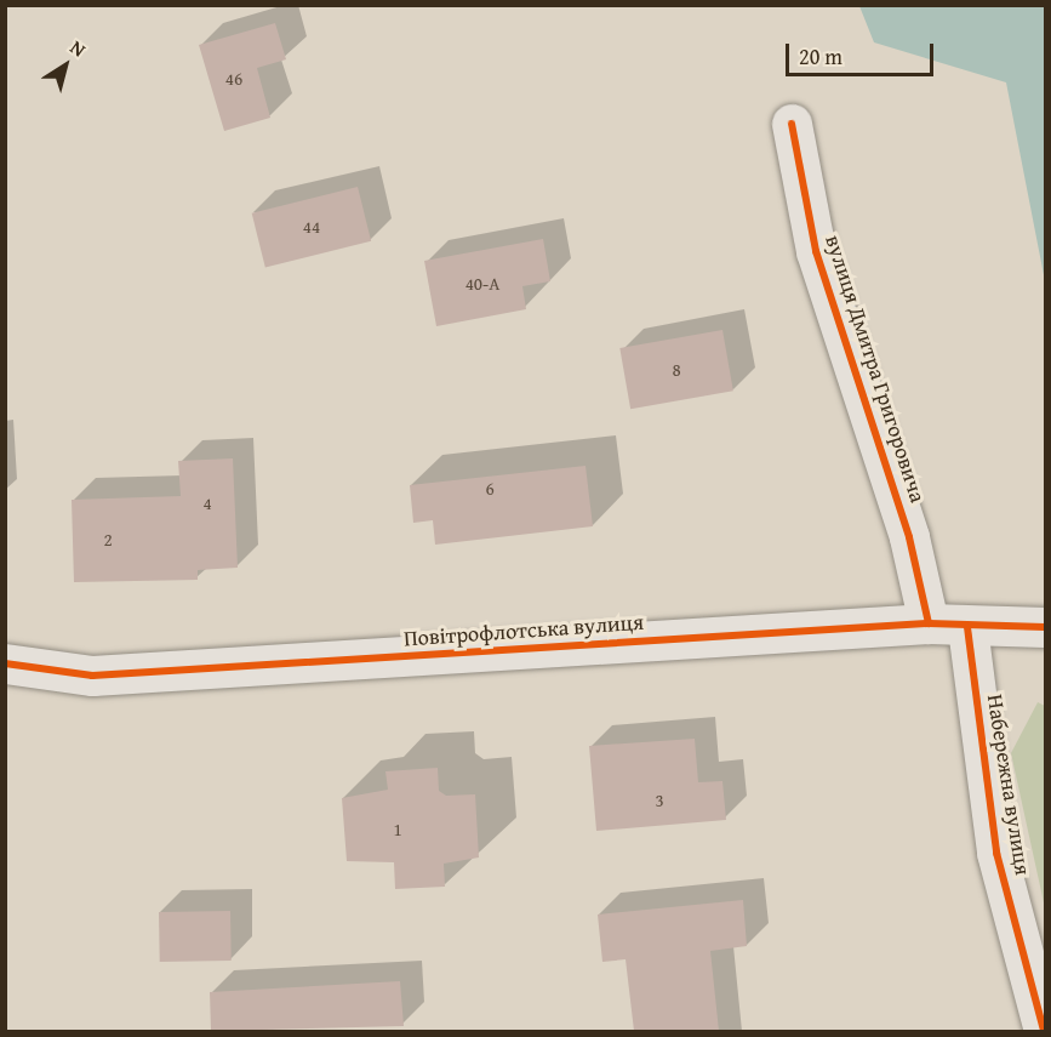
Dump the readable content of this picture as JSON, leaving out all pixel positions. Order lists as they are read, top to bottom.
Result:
{
  "streets": {
    "street": ["вулиця Дмитра Григоровича", "Повітрофлотська вулиця", "Набережна вулиця"]
  },
  "crossings": [
    ["вулиця Дмитра Григоровича", "Повітрофлотська вулиця"],
    ["вулиця Дмитра Григоровича", "Набережна вулиця"],
    ["Повітрофлотська вулиця", "Набережна вулиця"]
  ],
  "house_numbers": [
    "46",
    "44",
    "40-А",
    "8",
    "6",
    "4",
    "2",
    "3",
    "1"
  ],
  "scale_bar": "20 m",
  "north": "top right"
}
